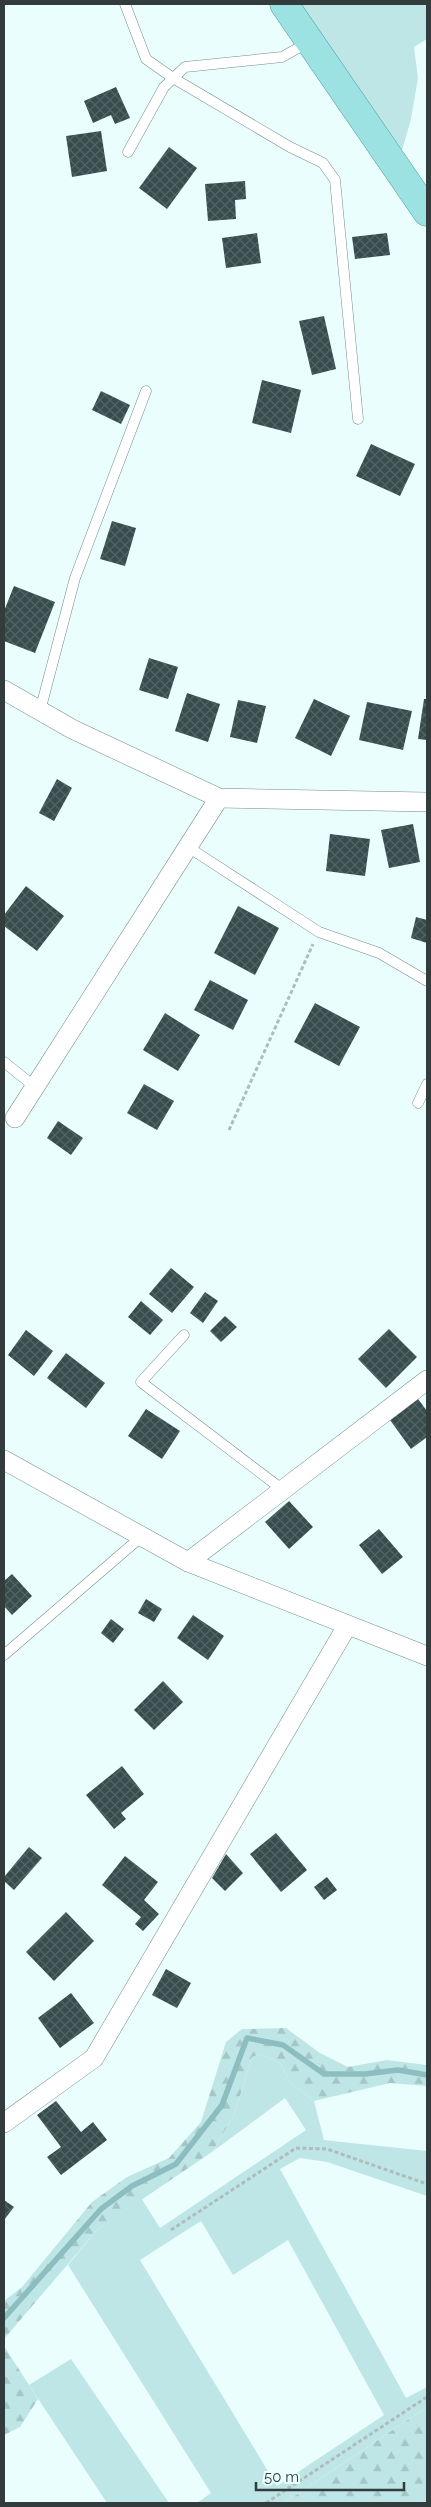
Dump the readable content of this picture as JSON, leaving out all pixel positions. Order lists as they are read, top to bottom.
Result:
{
  "scale_bar": "50 m"
}
